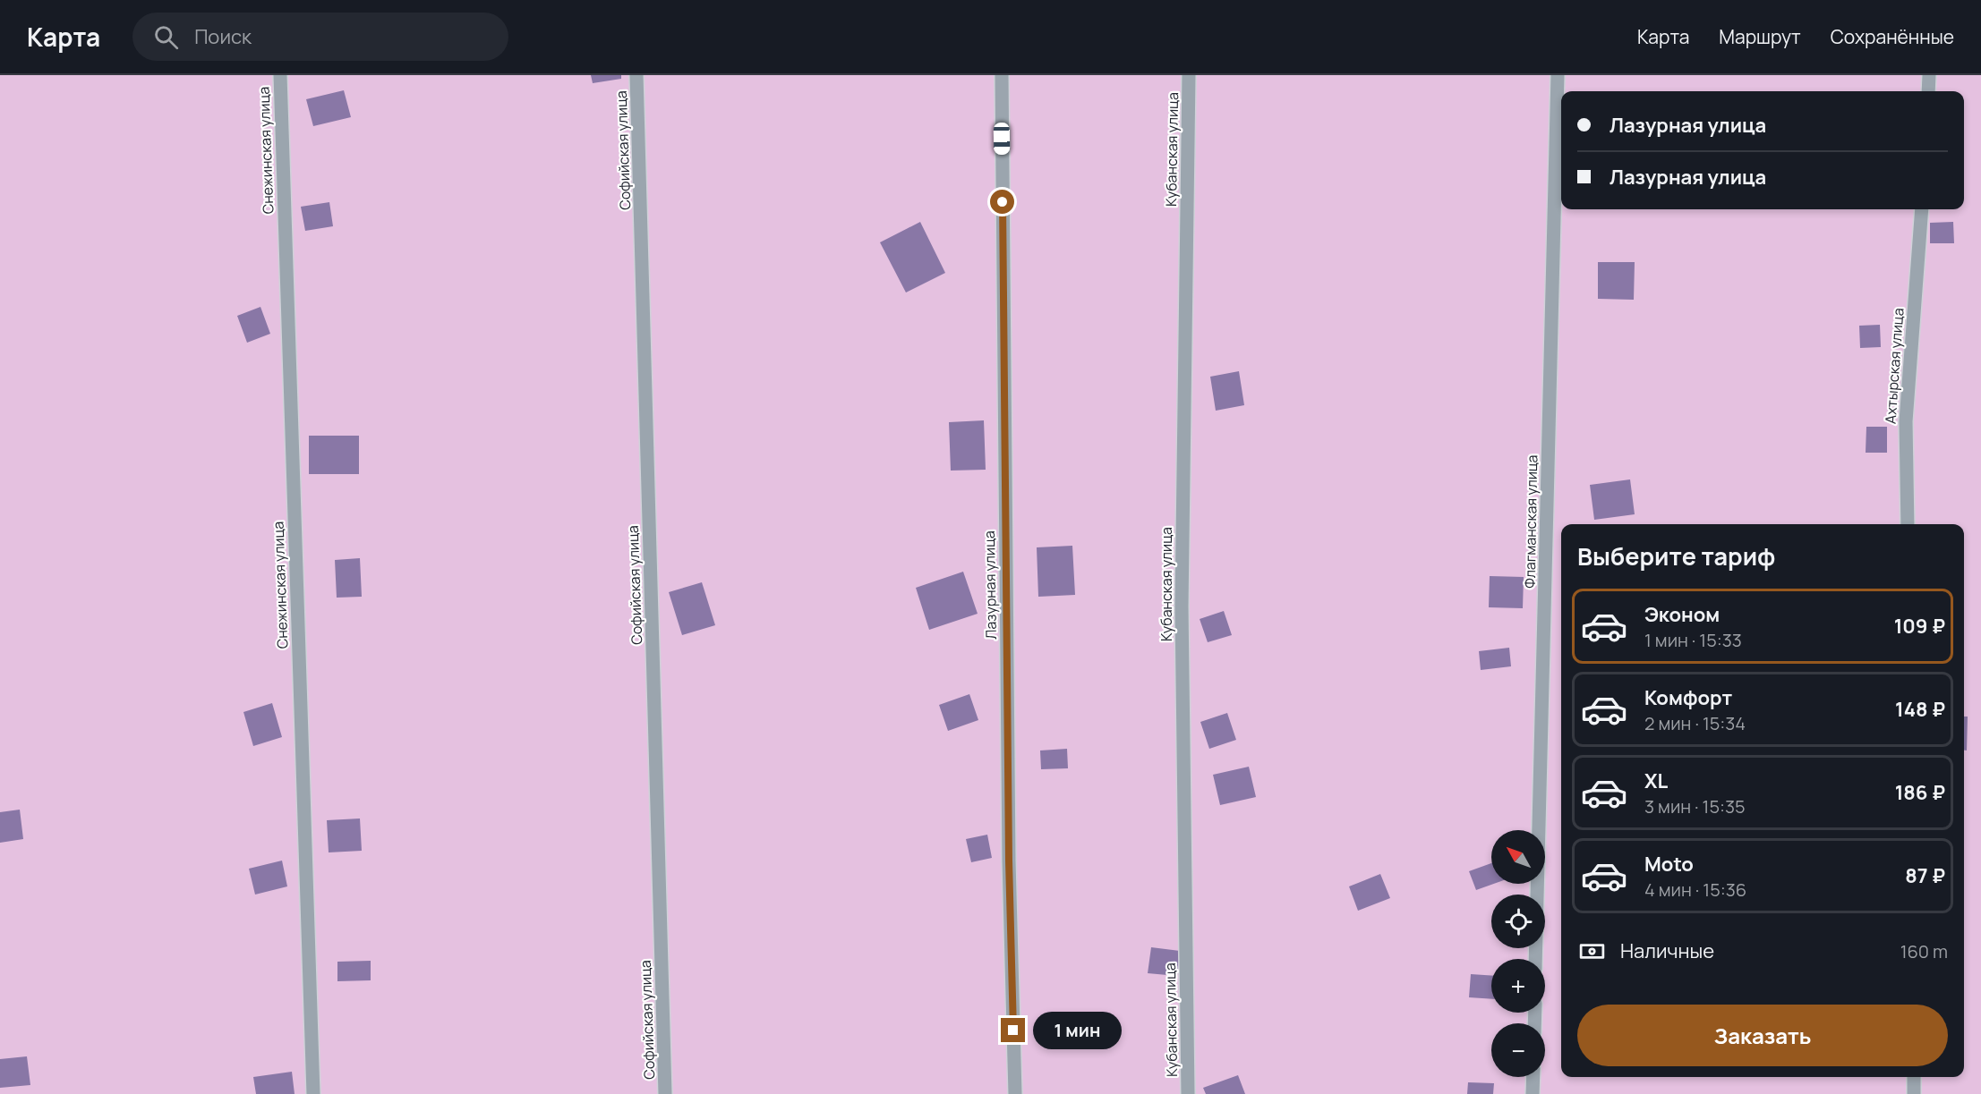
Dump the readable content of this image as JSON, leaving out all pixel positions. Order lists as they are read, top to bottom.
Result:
{
  "streets": {
    "lane": [
      "Кубанская улица",
      "Снежинская улица",
      "Софийская улица",
      "Ахтырская улица",
      "Флагманская улица",
      "Лазурная улица"
    ]
  },
  "north": "top left",
  "page": {
    "header": "Карта",
    "search": "Поиск",
    "nav": ["Карта", "Маршрут", "Сохранённые"],
    "banner": ["Лазурная улица", "Лазурная улица"],
    "heading": "Выберите тариф",
    "list": [
      {
        "name": "Эконом",
        "note": "1 мин · 15:33",
        "value": "109 ₽"
      },
      {
        "name": "Комфорт",
        "note": "2 мин · 15:34",
        "value": "148 ₽"
      },
      {
        "name": "XL",
        "note": "3 мин · 15:35",
        "value": "186 ₽"
      },
      {
        "name": "Moto",
        "note": "4 мин · 15:36",
        "value": "87 ₽"
      }
    ],
    "map_buttons": ["+", "−"],
    "pay": ["Наличные", "160 m"],
    "buttons": "Заказать",
    "bubble": "1 мин"
  }
}
